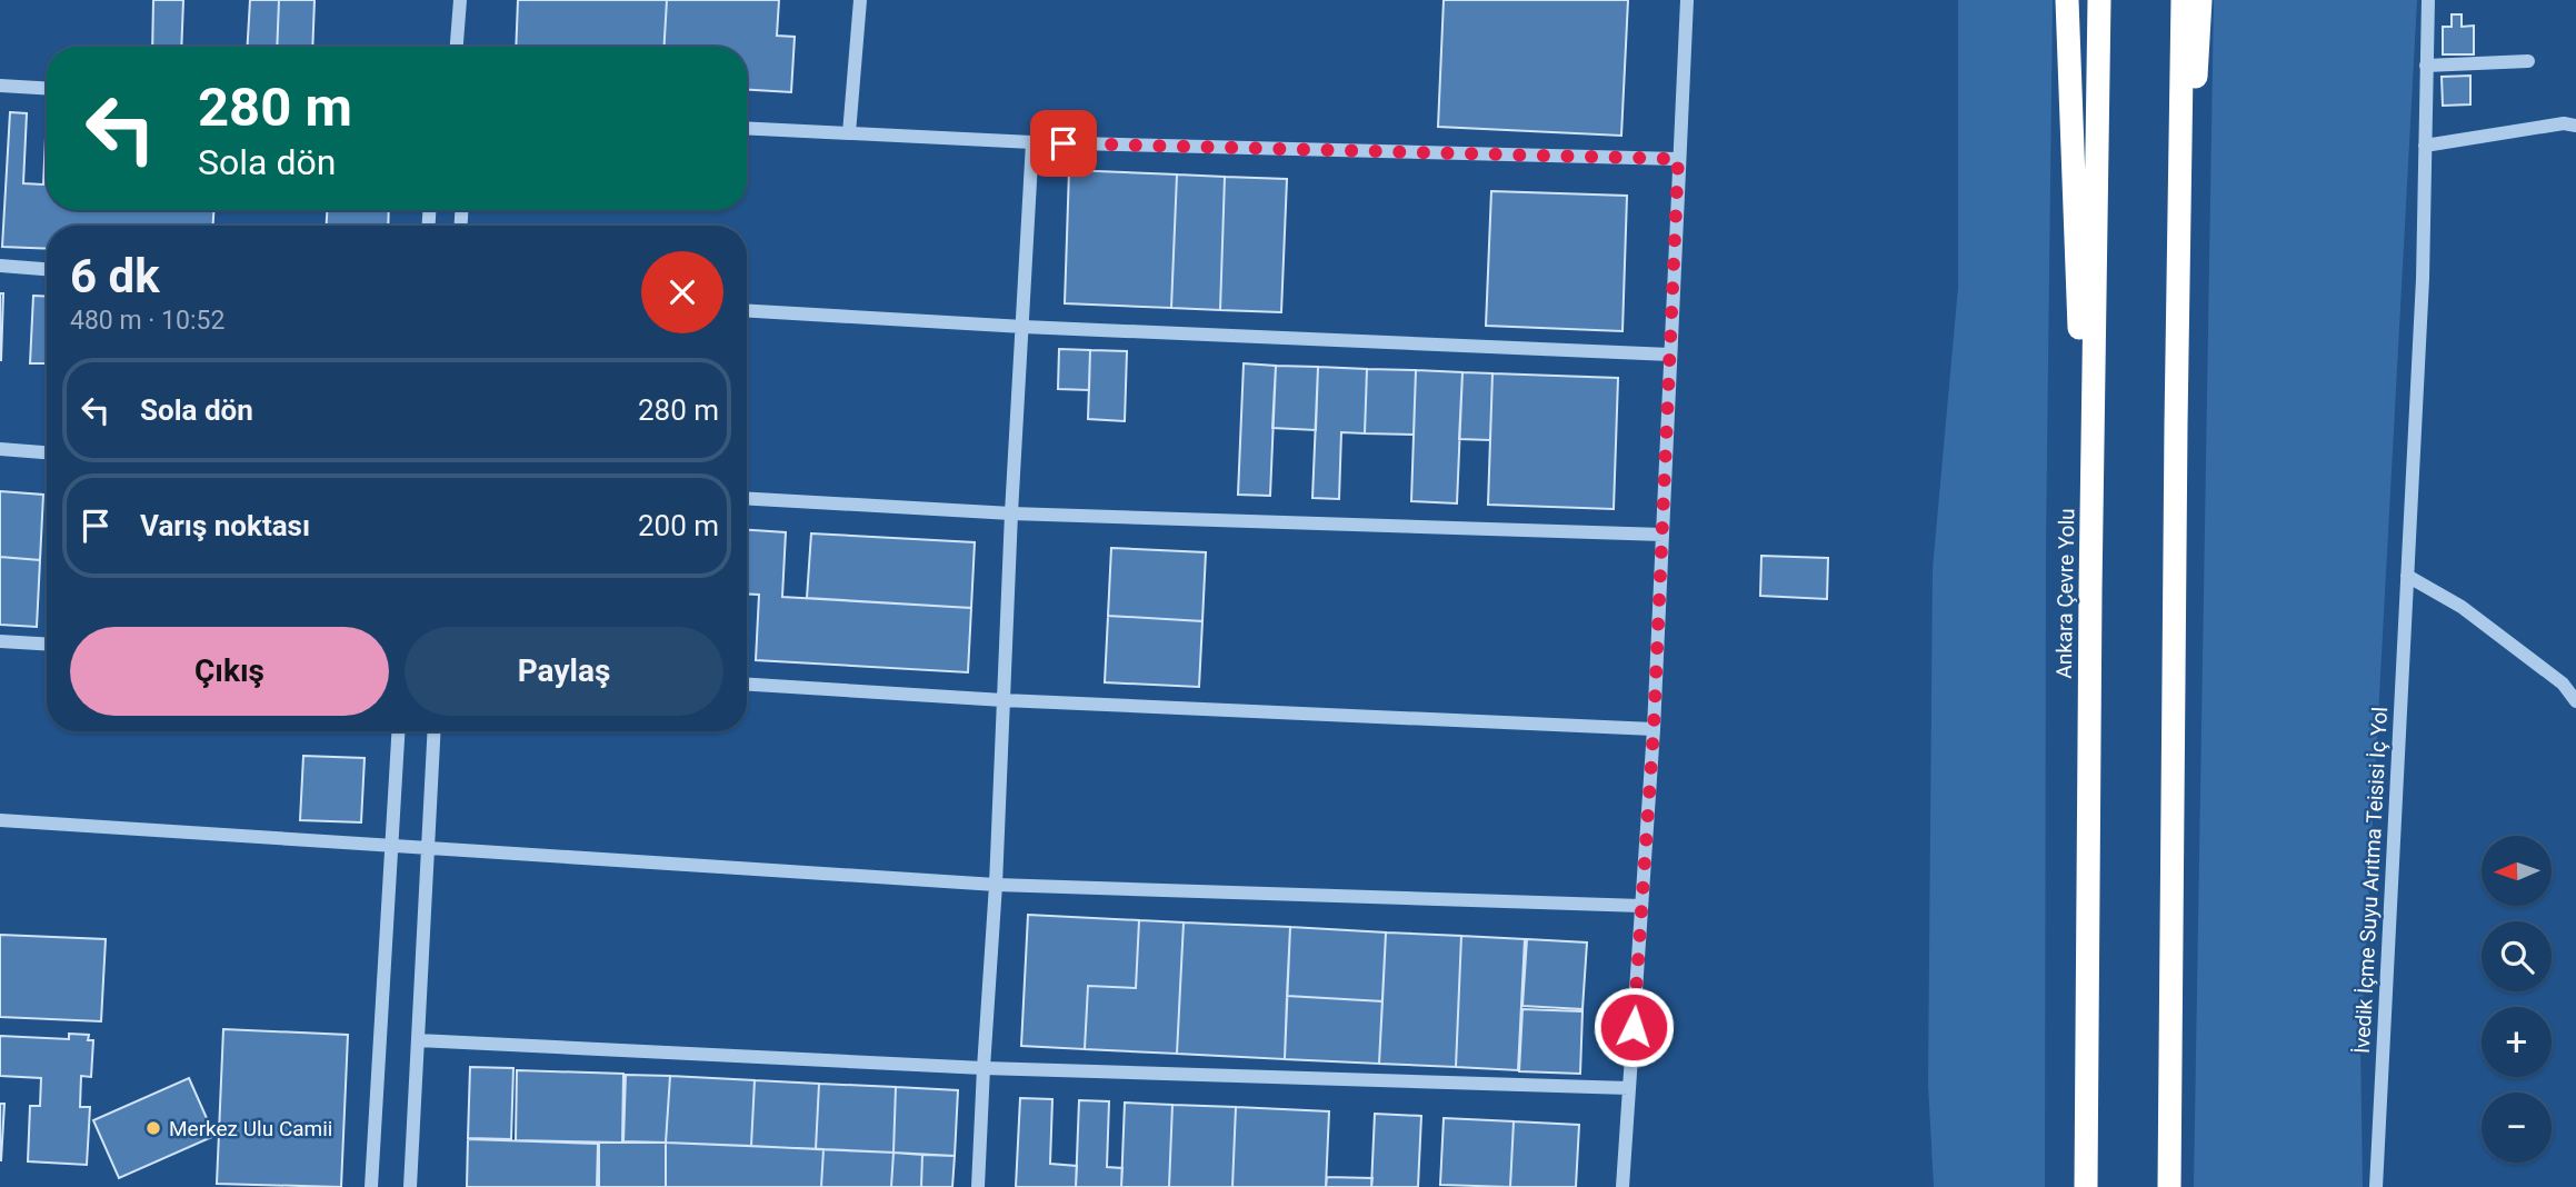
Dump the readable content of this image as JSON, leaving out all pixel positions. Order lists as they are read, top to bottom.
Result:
{
  "streets": {
    "highway": ["Ankara Çevre Yolu"],
    "street": ["İvedik İçme Suyu Arıtma Teisisi İç Yol"]
  },
  "places": ["Merkez Ulu Camii"],
  "north": "left",
  "page": {
    "turn": ["280 m", "Sola dön"],
    "heading": ["6 dk", "480 m · 10:52"],
    "list": [
      {
        "name": "Sola dön",
        "value": "280 m"
      },
      {
        "name": "Varış noktası",
        "value": "200 m"
      }
    ],
    "buttons": ["Çıkış", "Paylaş"],
    "map_buttons": ["+", "−"]
  }
}
